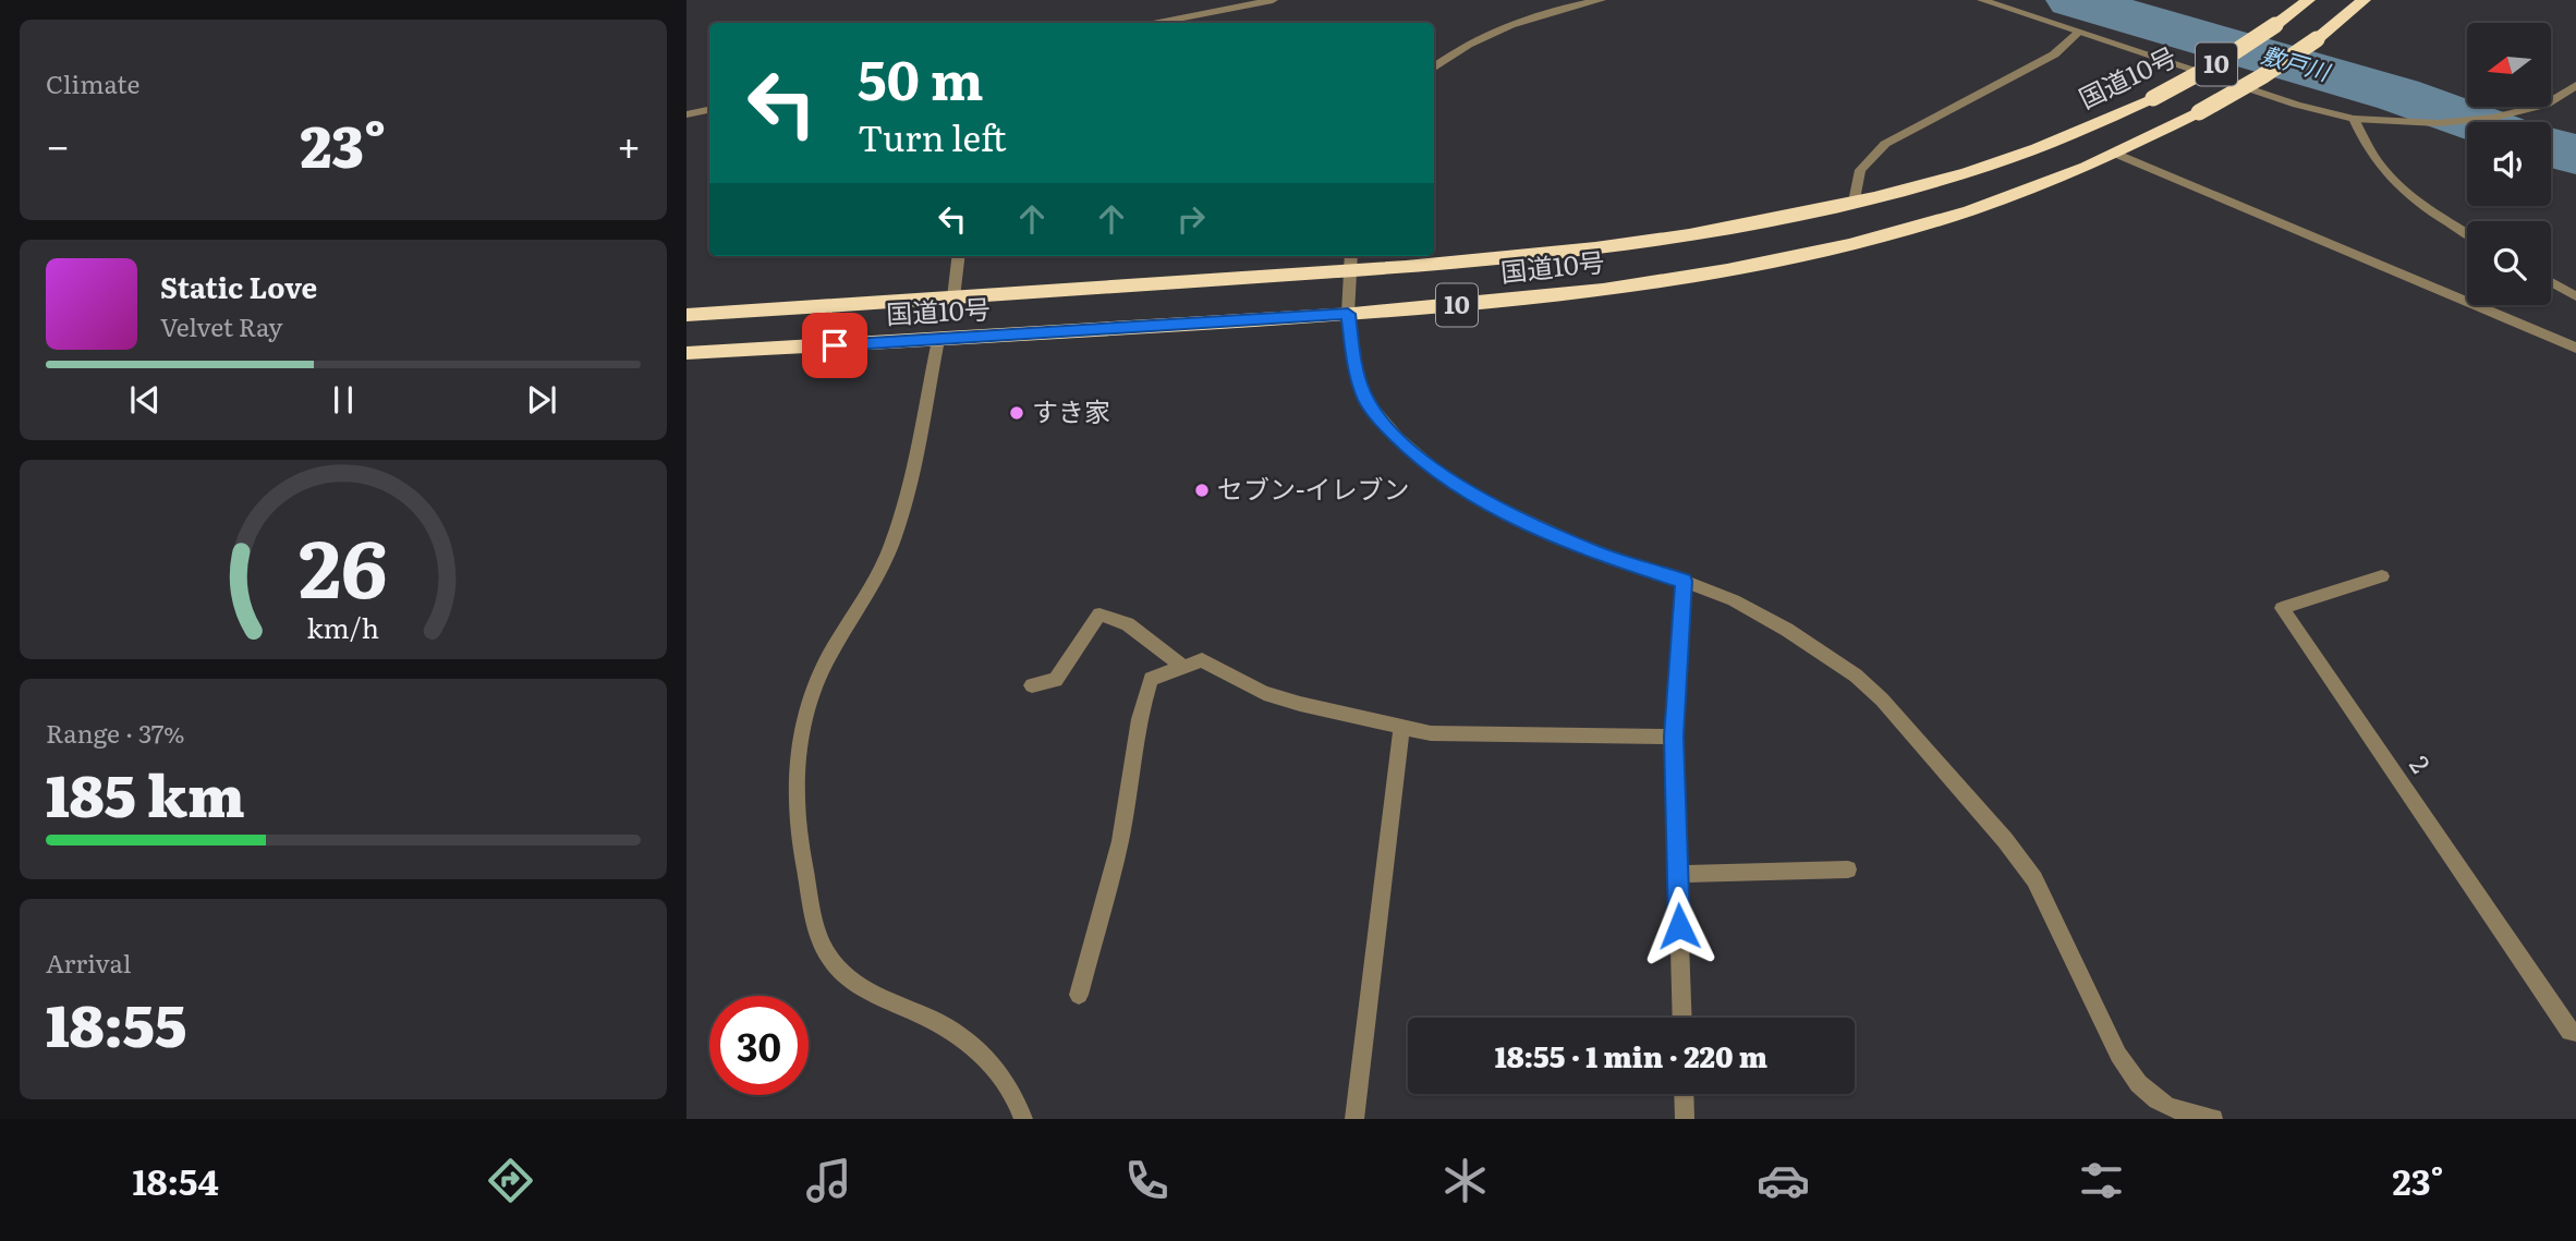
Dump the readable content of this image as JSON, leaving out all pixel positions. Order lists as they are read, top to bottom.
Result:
{
  "streets": {
    "highway": ["10", "国道10号"],
    "street": ["2"]
  },
  "water": ["敷戸川"],
  "places": ["すき家", "セブン-イレブン"],
  "north": "left",
  "page": {
    "tile": [
      "Climate",
      ["Range · 37%", "185 km"],
      ["Arrival", "18:55"]
    ],
    "turn": ["50 m", "Turn left"],
    "heat": ["−", "23°", "+"],
    "song": ["Static Love", "Velvet Ray"],
    "limit": "30",
    "trip": "18:55 · 1 min · 220 m",
    "tabs": ["18:54", "23°"],
    "gauge": ["26", "km/h"]
  }
}
